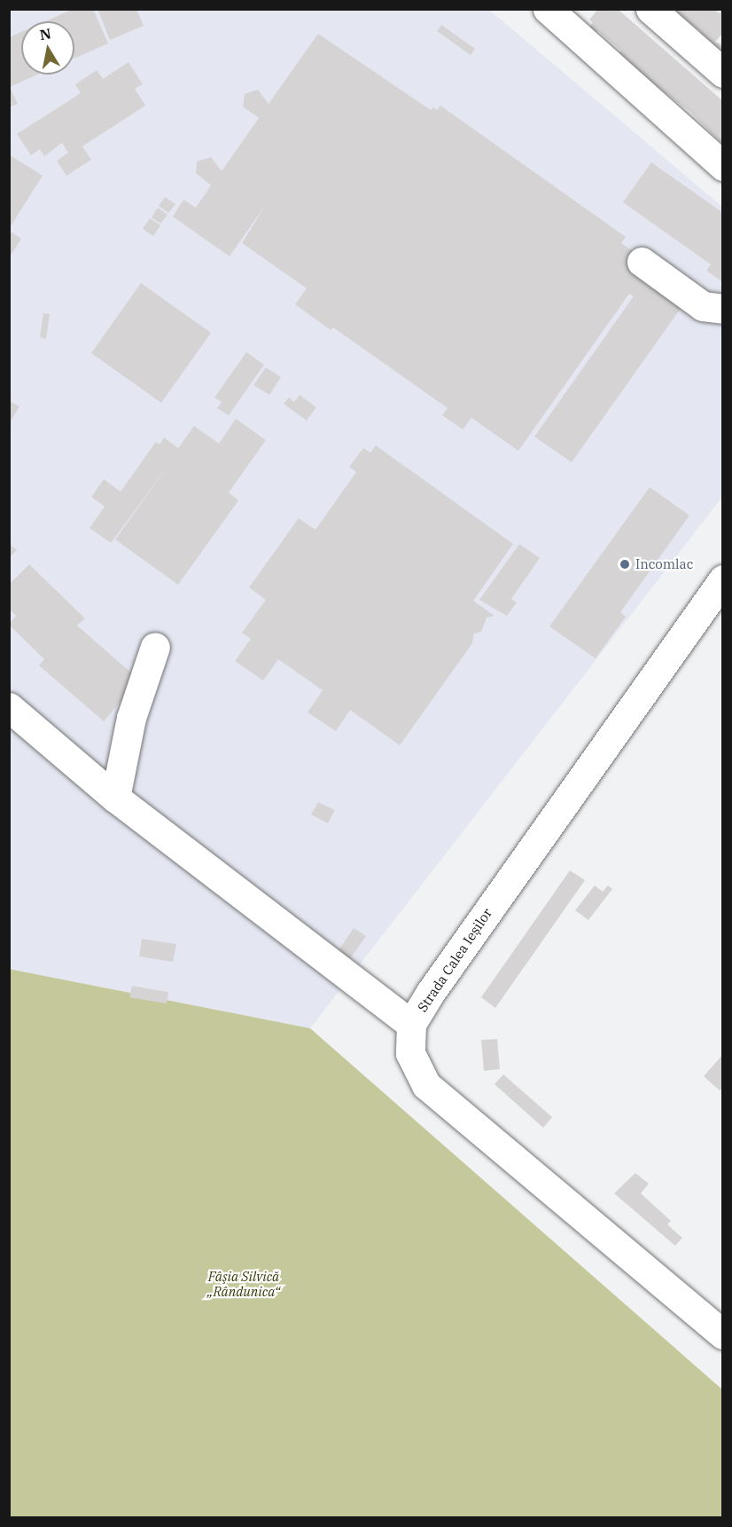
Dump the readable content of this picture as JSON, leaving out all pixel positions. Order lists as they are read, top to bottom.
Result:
{
  "streets": {
    "street": ["Strada Calea Ieșilor"]
  },
  "parks": ["Fâşia Silvică „Rândunica“"],
  "places": ["Incomlac"],
  "north": "top"
}
